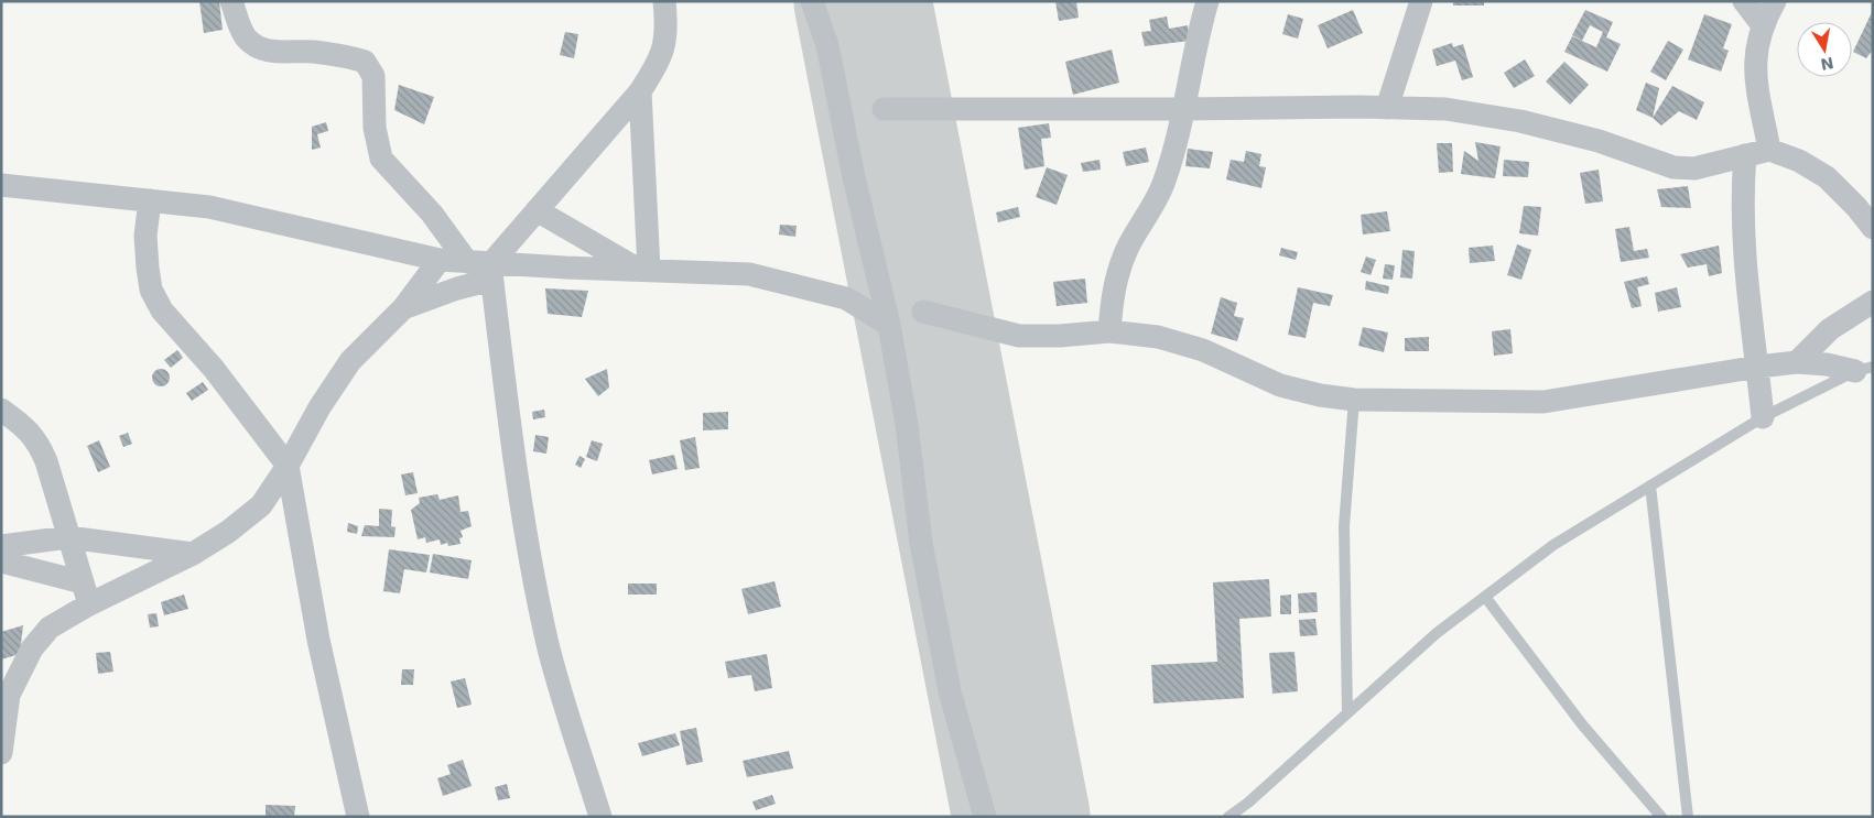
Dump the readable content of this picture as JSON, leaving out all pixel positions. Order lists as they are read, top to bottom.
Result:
{
  "north": "bottom"
}
